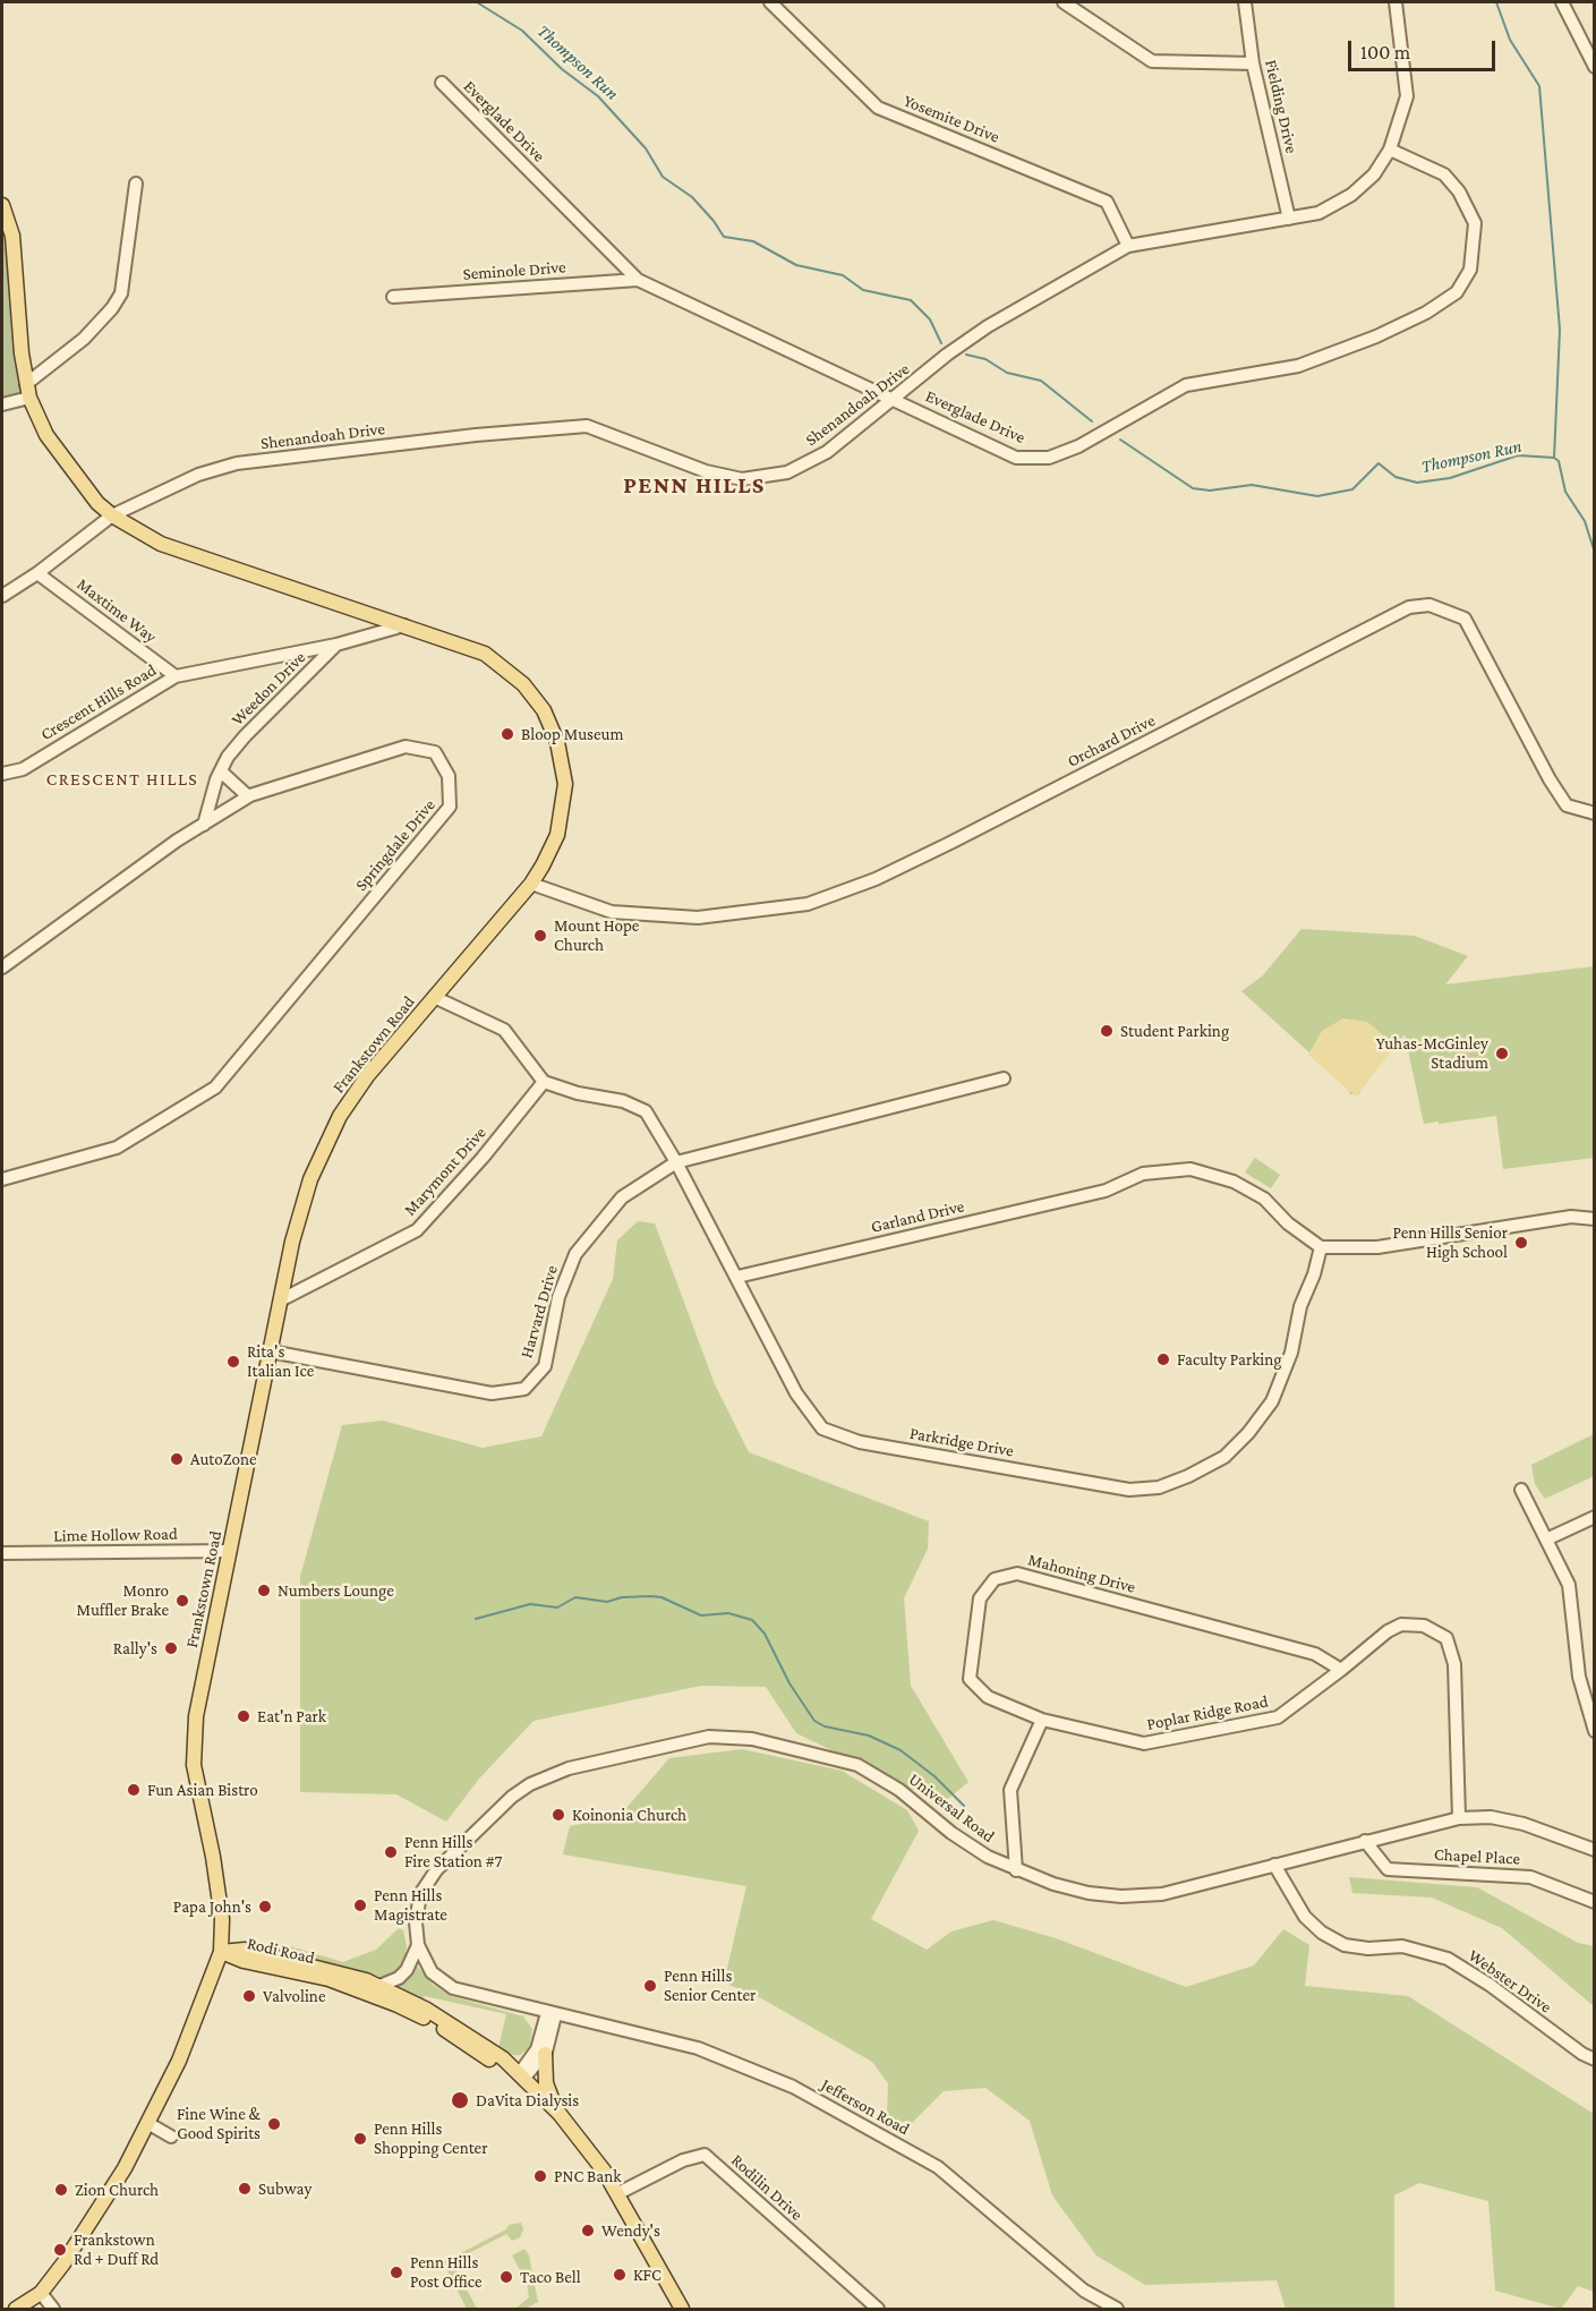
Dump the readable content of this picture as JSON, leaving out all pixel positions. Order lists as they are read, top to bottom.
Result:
{
  "streets": {
    "main road": ["Frankstown Road", "Rodi Road"],
    "street": [
      "Fielding Drive",
      "Yosemite Drive",
      "Everglade Drive",
      "Seminole Drive",
      "Shenandoah Drive",
      "Maxtime Way",
      "Weedon Drive",
      "Crescent Hills Road",
      "Orchard Drive",
      "Springdale Drive",
      "Marymont Drive",
      "Garland Drive",
      "Harvard Drive",
      "Parkridge Drive",
      "Lime Hollow Road",
      "Mahoning Drive",
      "Poplar Ridge Road",
      "Universal Road",
      "Chapel Place",
      "Webster Drive",
      "Jefferson Road",
      "Rodilin Drive"
    ]
  },
  "crossings": [
    ["Fielding Drive", "Shenandoah Drive"],
    ["Yosemite Drive", "Shenandoah Drive"],
    ["Everglade Drive", "Seminole Drive"],
    ["Everglade Drive", "Shenandoah Drive"],
    ["Shenandoah Drive", "Maxtime Way"],
    ["Shenandoah Drive", "Frankstown Road"],
    ["Maxtime Way", "Crescent Hills Road"],
    ["Weedon Drive", "Crescent Hills Road"],
    ["Weedon Drive", "Springdale Drive"],
    ["Weedon Drive", "Frankstown Road"],
    ["Orchard Drive", "Frankstown Road"],
    ["Frankstown Road", "Marymont Drive"],
    ["Frankstown Road", "Harvard Drive"],
    ["Frankstown Road", "Lime Hollow Road"],
    ["Frankstown Road", "Rodi Road"],
    ["Marymont Drive", "Parkridge Drive"],
    ["Garland Drive", "Parkridge Drive"],
    ["Harvard Drive", "Parkridge Drive"],
    ["Mahoning Drive", "Poplar Ridge Road"],
    ["Poplar Ridge Road", "Universal Road"],
    ["Universal Road", "Chapel Place"],
    ["Universal Road", "Rodi Road"],
    ["Universal Road", "Webster Drive"],
    ["Universal Road", "Jefferson Road"],
    ["Rodi Road", "Rodilin Drive"]
  ],
  "districts": ["PENN HILLS", "CRESCENT HILLS"],
  "water": ["Thompson Run"],
  "places": [
    "Bloop Museum",
    "Mount Hope Church",
    "Student Parking",
    "Yuhas-McGinley Stadium",
    "Penn Hills Senior High School",
    "Faculty Parking",
    "Rita's Italian Ice",
    "AutoZone",
    "Numbers Lounge",
    "Monro Muffler Brake",
    "Rally's",
    "Eat'n Park",
    "Fun Asian Bistro",
    "Koinonia Church",
    "Penn Hills Fire Station #7",
    "Penn Hills Magistrate",
    "Papa John's",
    "Penn Hills Senior Center",
    "Valvoline",
    "DaVita Dialysis",
    "Fine Wine & Good Spirits",
    "Penn Hills Shopping Center",
    "PNC Bank",
    "Subway",
    "Zion Church",
    "Wendy's",
    "Frankstown Rd + Duff Rd",
    "Penn Hills Post Office",
    "KFC",
    "Taco Bell"
  ],
  "scale_bar": "100 m"
}
